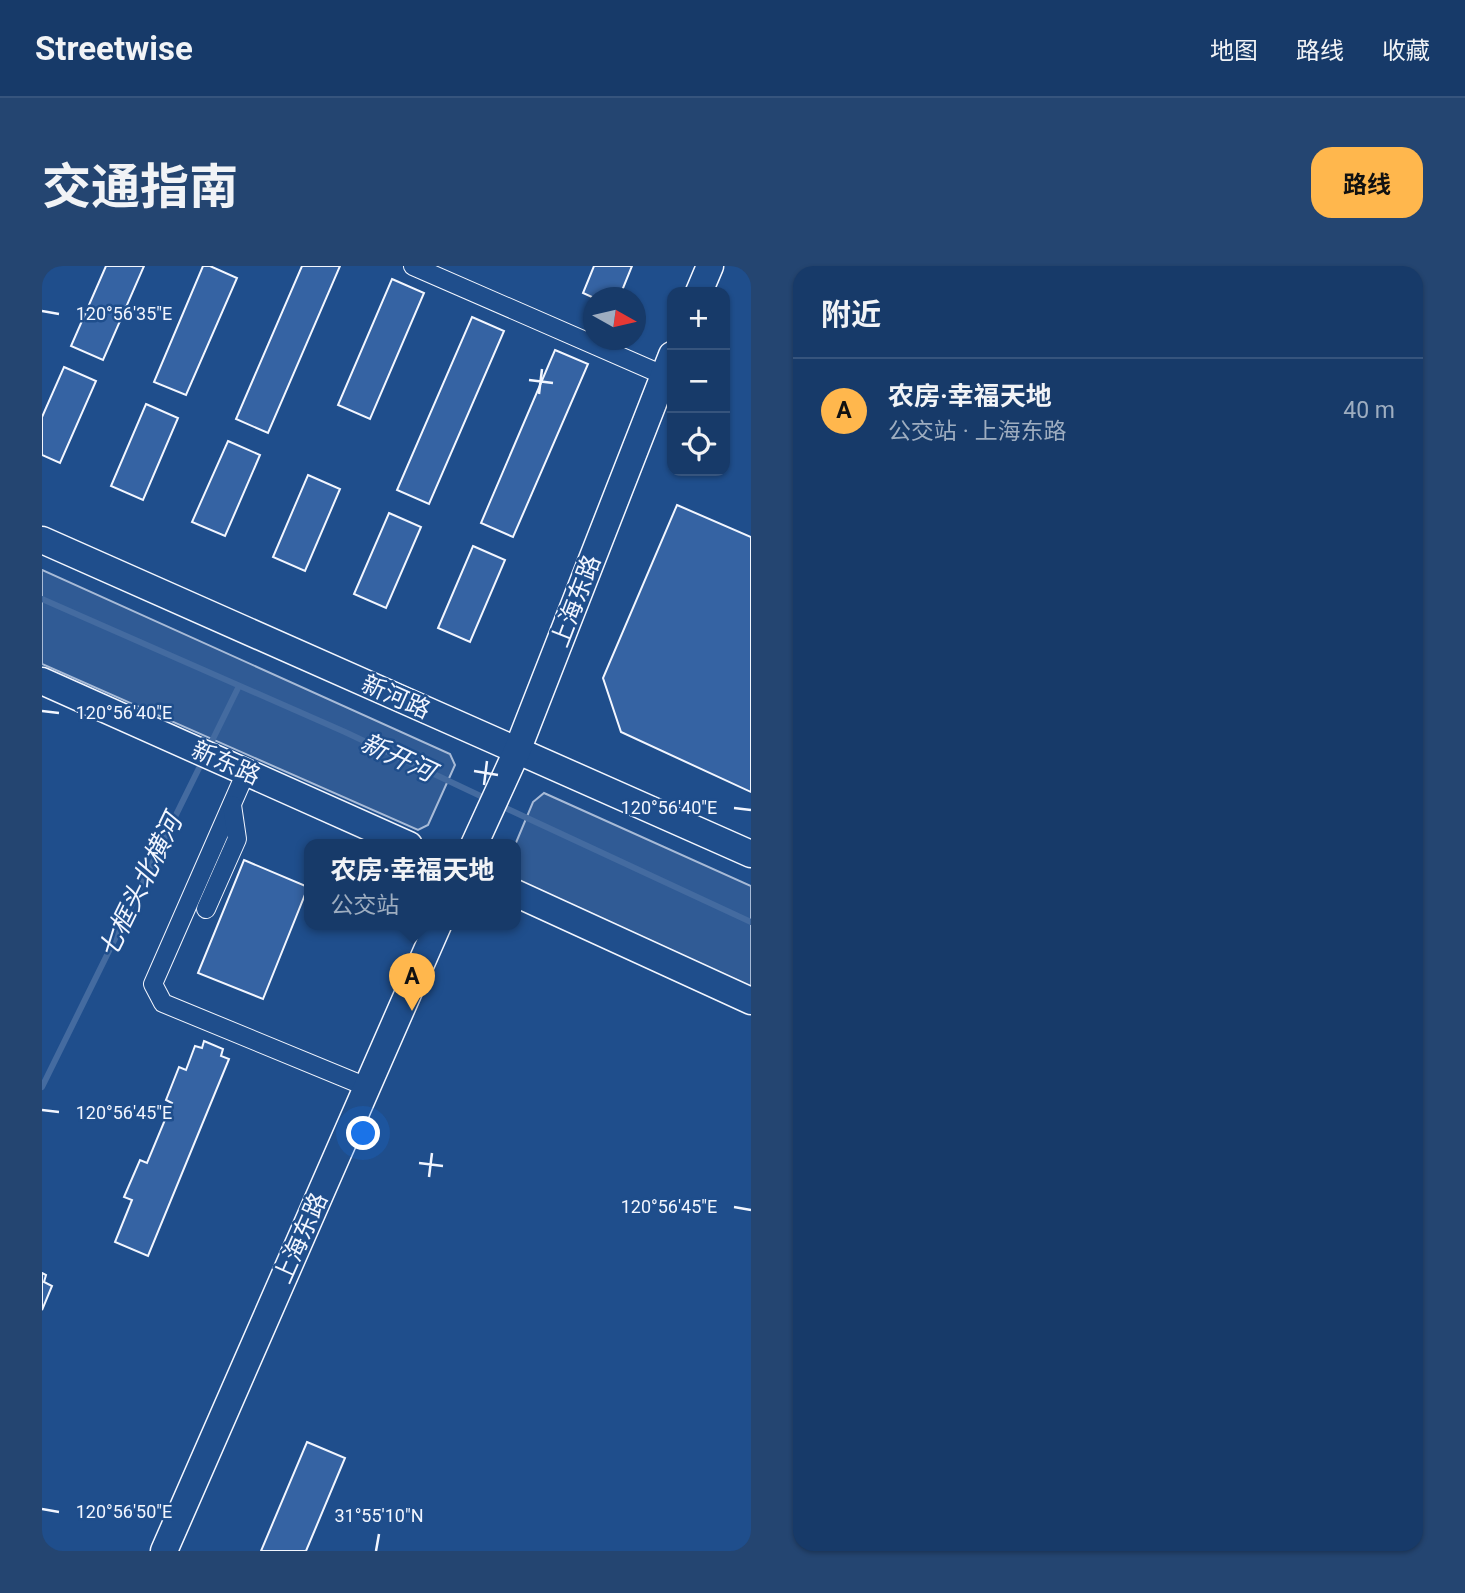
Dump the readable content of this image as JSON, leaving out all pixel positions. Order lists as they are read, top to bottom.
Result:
{
  "streets": {
    "street": ["上海东路", "新河路", "新东路"]
  },
  "crossings": [
    ["上海东路", "新河路"]
  ],
  "water": ["新开河", "七框头北横河"],
  "north": "right",
  "page": {
    "header": "Streetwise",
    "nav": ["地图", "路线", "收藏"],
    "title": "交通指南",
    "buttons": "路线",
    "heading": "附近",
    "map_buttons": ["+", "−"],
    "list": [
      {
        "mark": "A",
        "name": "农房·幸福天地",
        "note": "公交站 · 上海东路",
        "value": "40 m"
      }
    ],
    "popup": ["农房·幸福天地", "公交站"],
    "pins": "A"
  },
  "coordinates": [
    "120°56'35\"E",
    "120°56'40\"E",
    "120°56'45\"E",
    "120°56'50\"E",
    "31°55'10\"N"
  ]
}
